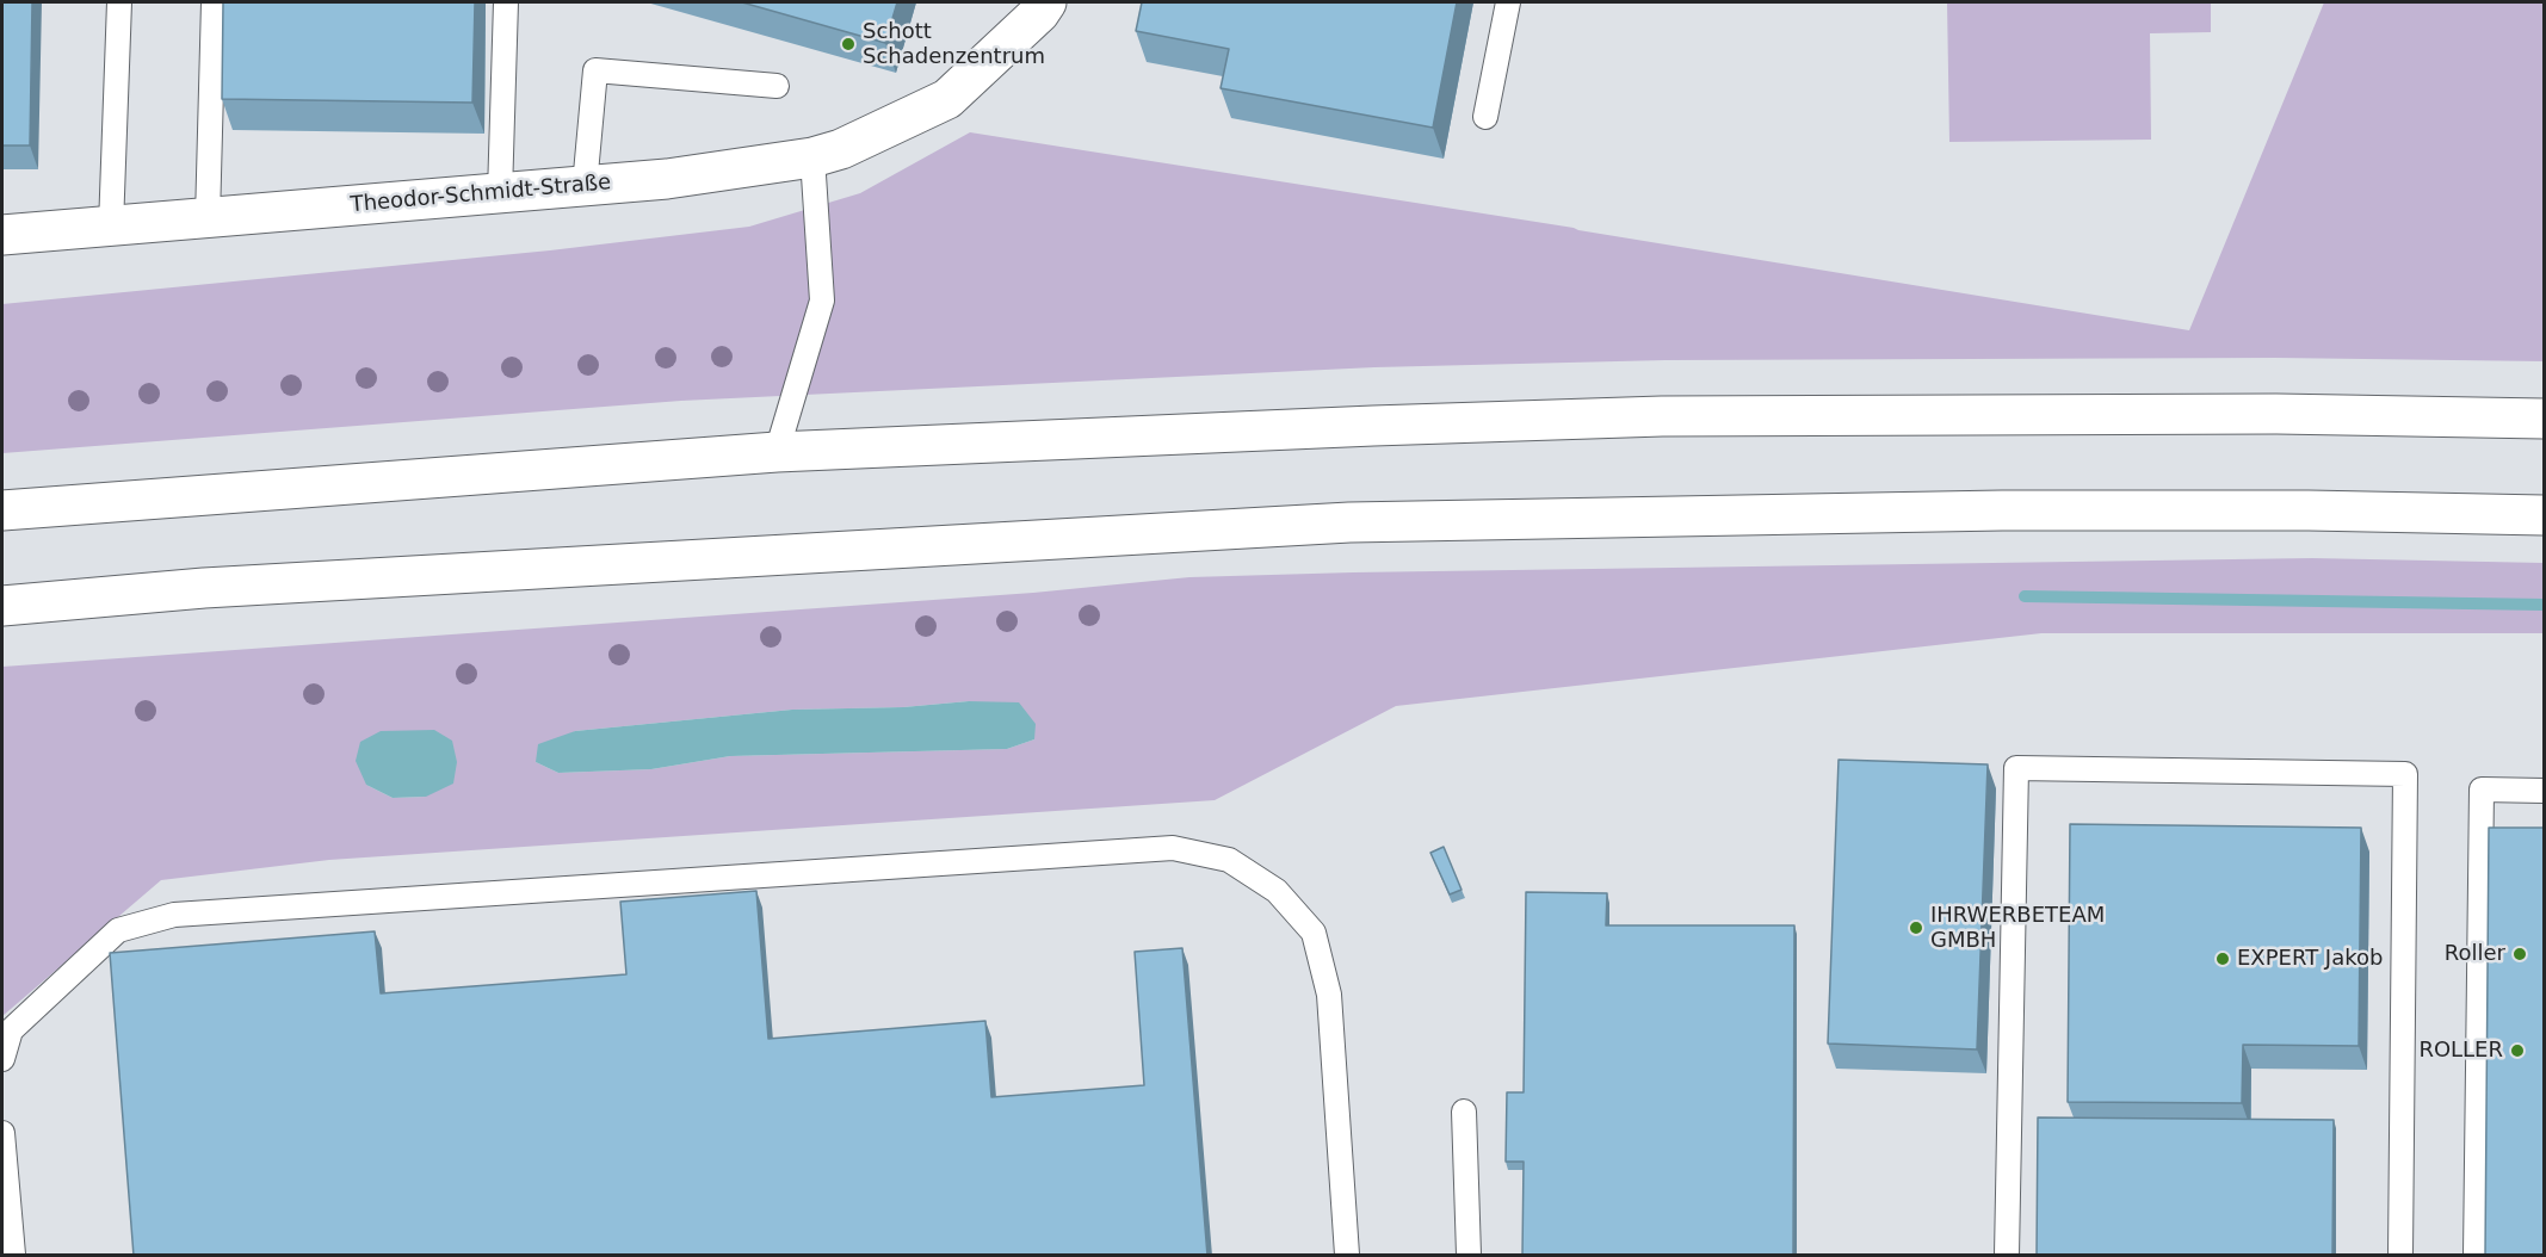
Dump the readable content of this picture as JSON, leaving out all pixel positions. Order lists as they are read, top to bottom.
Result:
{
  "streets": {
    "main road": ["Theodor-Schmidt-Straße"]
  },
  "places": [
    "Schott Schadenzentrum",
    "IHRWERBETEAM GMBH",
    "Roller",
    "EXPERT Jakob",
    "ROLLER"
  ]
}
